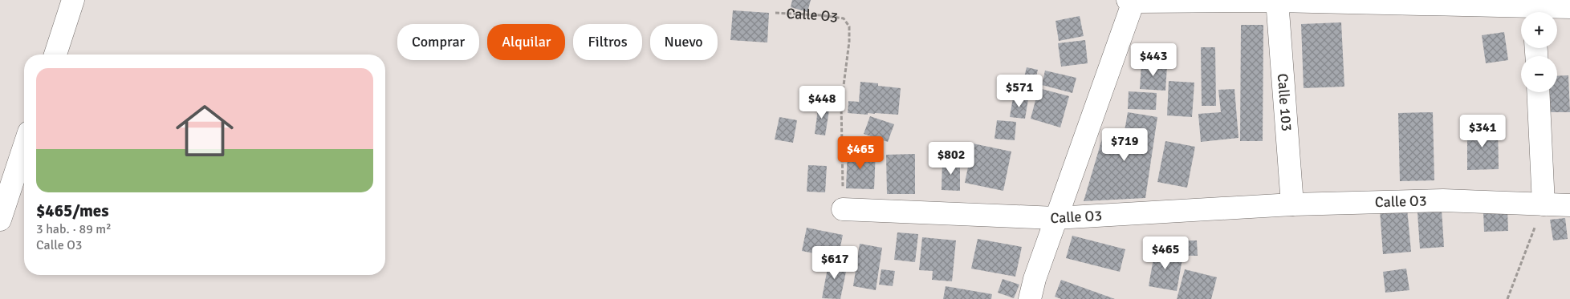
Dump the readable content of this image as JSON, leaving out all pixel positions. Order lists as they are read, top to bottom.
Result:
{
  "streets": {
    "main road": ["Calle O3", "Calle 103"]
  },
  "crossings": [
    ["Calle O3", "Calle 103"]
  ],
  "page": {
    "map_buttons": ["+", "−"],
    "chip": [
      "Comprar",
      "Alquilar",
      "Filtros",
      "Nuevo"
    ],
    "price": [
      "$443",
      "$571",
      "$448",
      "$341",
      "$719",
      "$465",
      "$802",
      "$465",
      "$617"
    ],
    "list": [
      {
        "name": "$465/mes",
        "note": "3 hab. · 89 m² · Calle O3"
      }
    ]
  }
}
